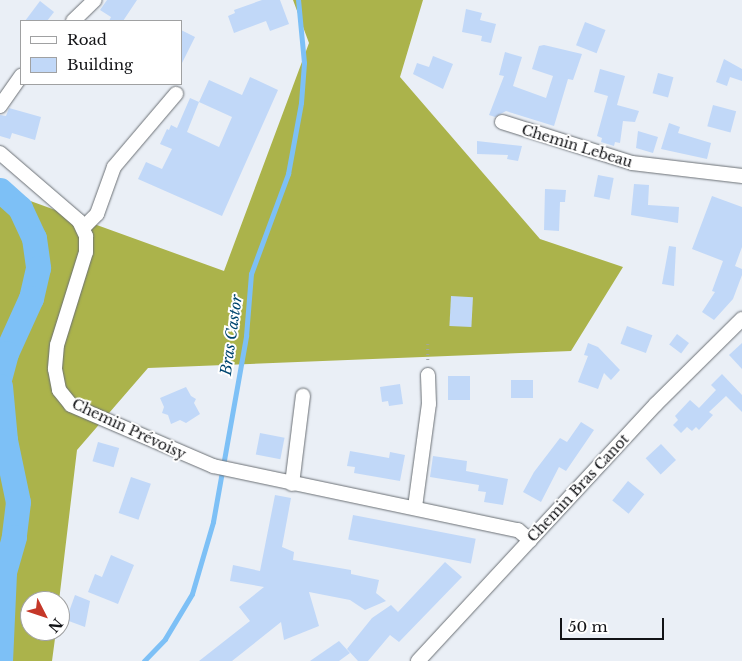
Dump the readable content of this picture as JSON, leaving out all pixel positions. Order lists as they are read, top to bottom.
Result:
{
  "streets": {
    "street": ["Chemin Lebeau", "Chemin Prévoisy", "Chemin Bras Canot"]
  },
  "water": ["Bras Castor"],
  "legend": ["Road", "Building"],
  "scale_bar": "50 m",
  "north": "bottom right"
}
